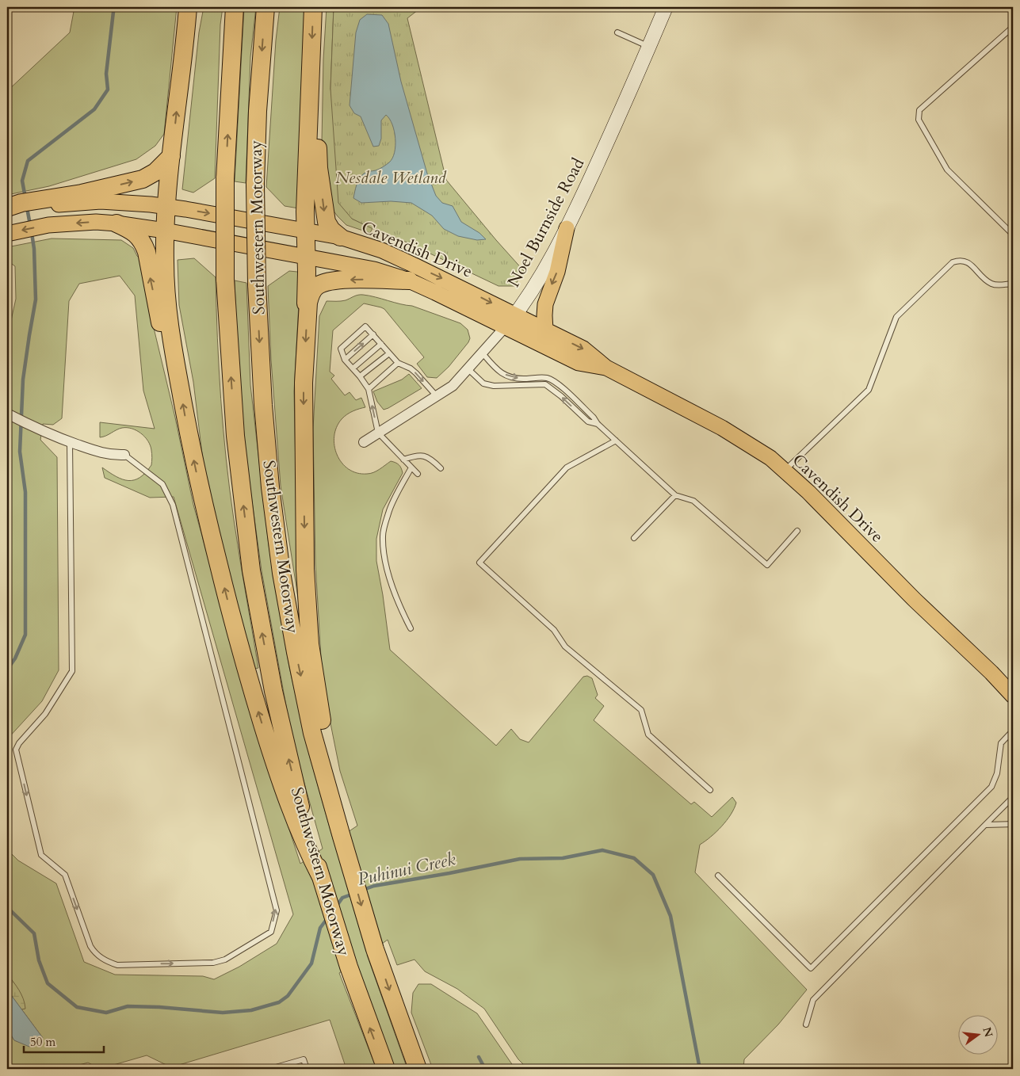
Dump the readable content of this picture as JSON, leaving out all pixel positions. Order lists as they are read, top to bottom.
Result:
{
  "streets": {
    "highway": ["Southwestern Motorway"],
    "main road": ["Noel Burnside Road", "Cavendish Drive"]
  },
  "crossings": [
    ["Noel Burnside Road", "Cavendish Drive"]
  ],
  "water": ["Puhinui Creek"],
  "parks": ["Nesdale Wetland"],
  "scale_bar": "50 m",
  "north": "right"
}
